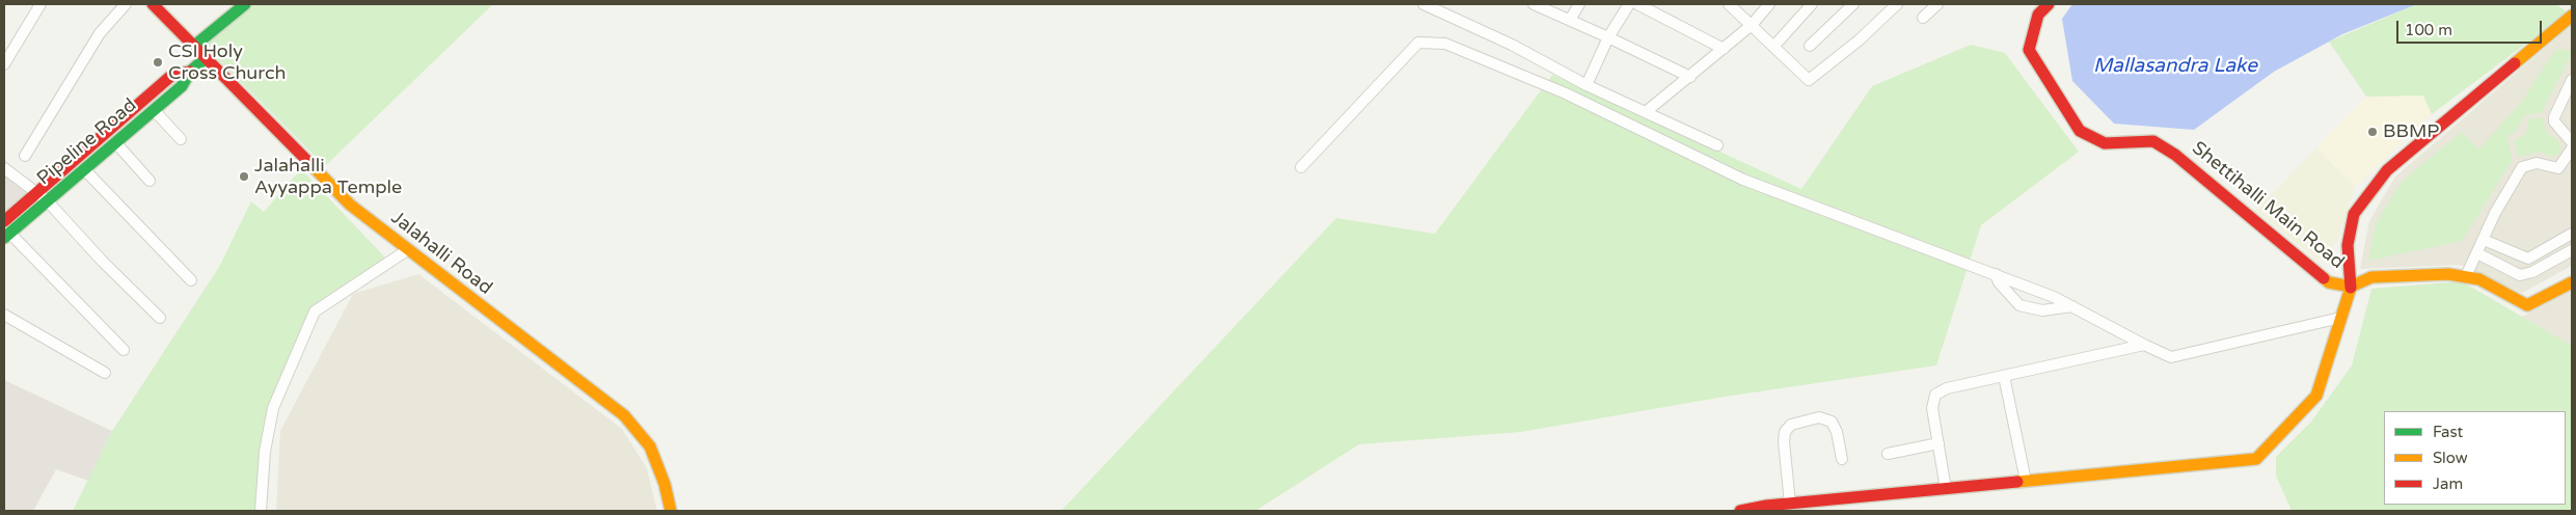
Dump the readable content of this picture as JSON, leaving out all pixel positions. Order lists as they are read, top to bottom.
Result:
{
  "streets": {
    "street": ["Pipeline Road", "Shettihalli Main Road", "Jalahalli Road"]
  },
  "crossings": [
    ["Pipeline Road", "Jalahalli Road"]
  ],
  "water": ["Mallasandra Lake"],
  "places": ["CSI Holy Cross Church", "BBMP", "Jalahalli Ayyappa Temple"],
  "legend": ["Fast", "Slow", "Jam"],
  "scale_bar": "100 m"
}
